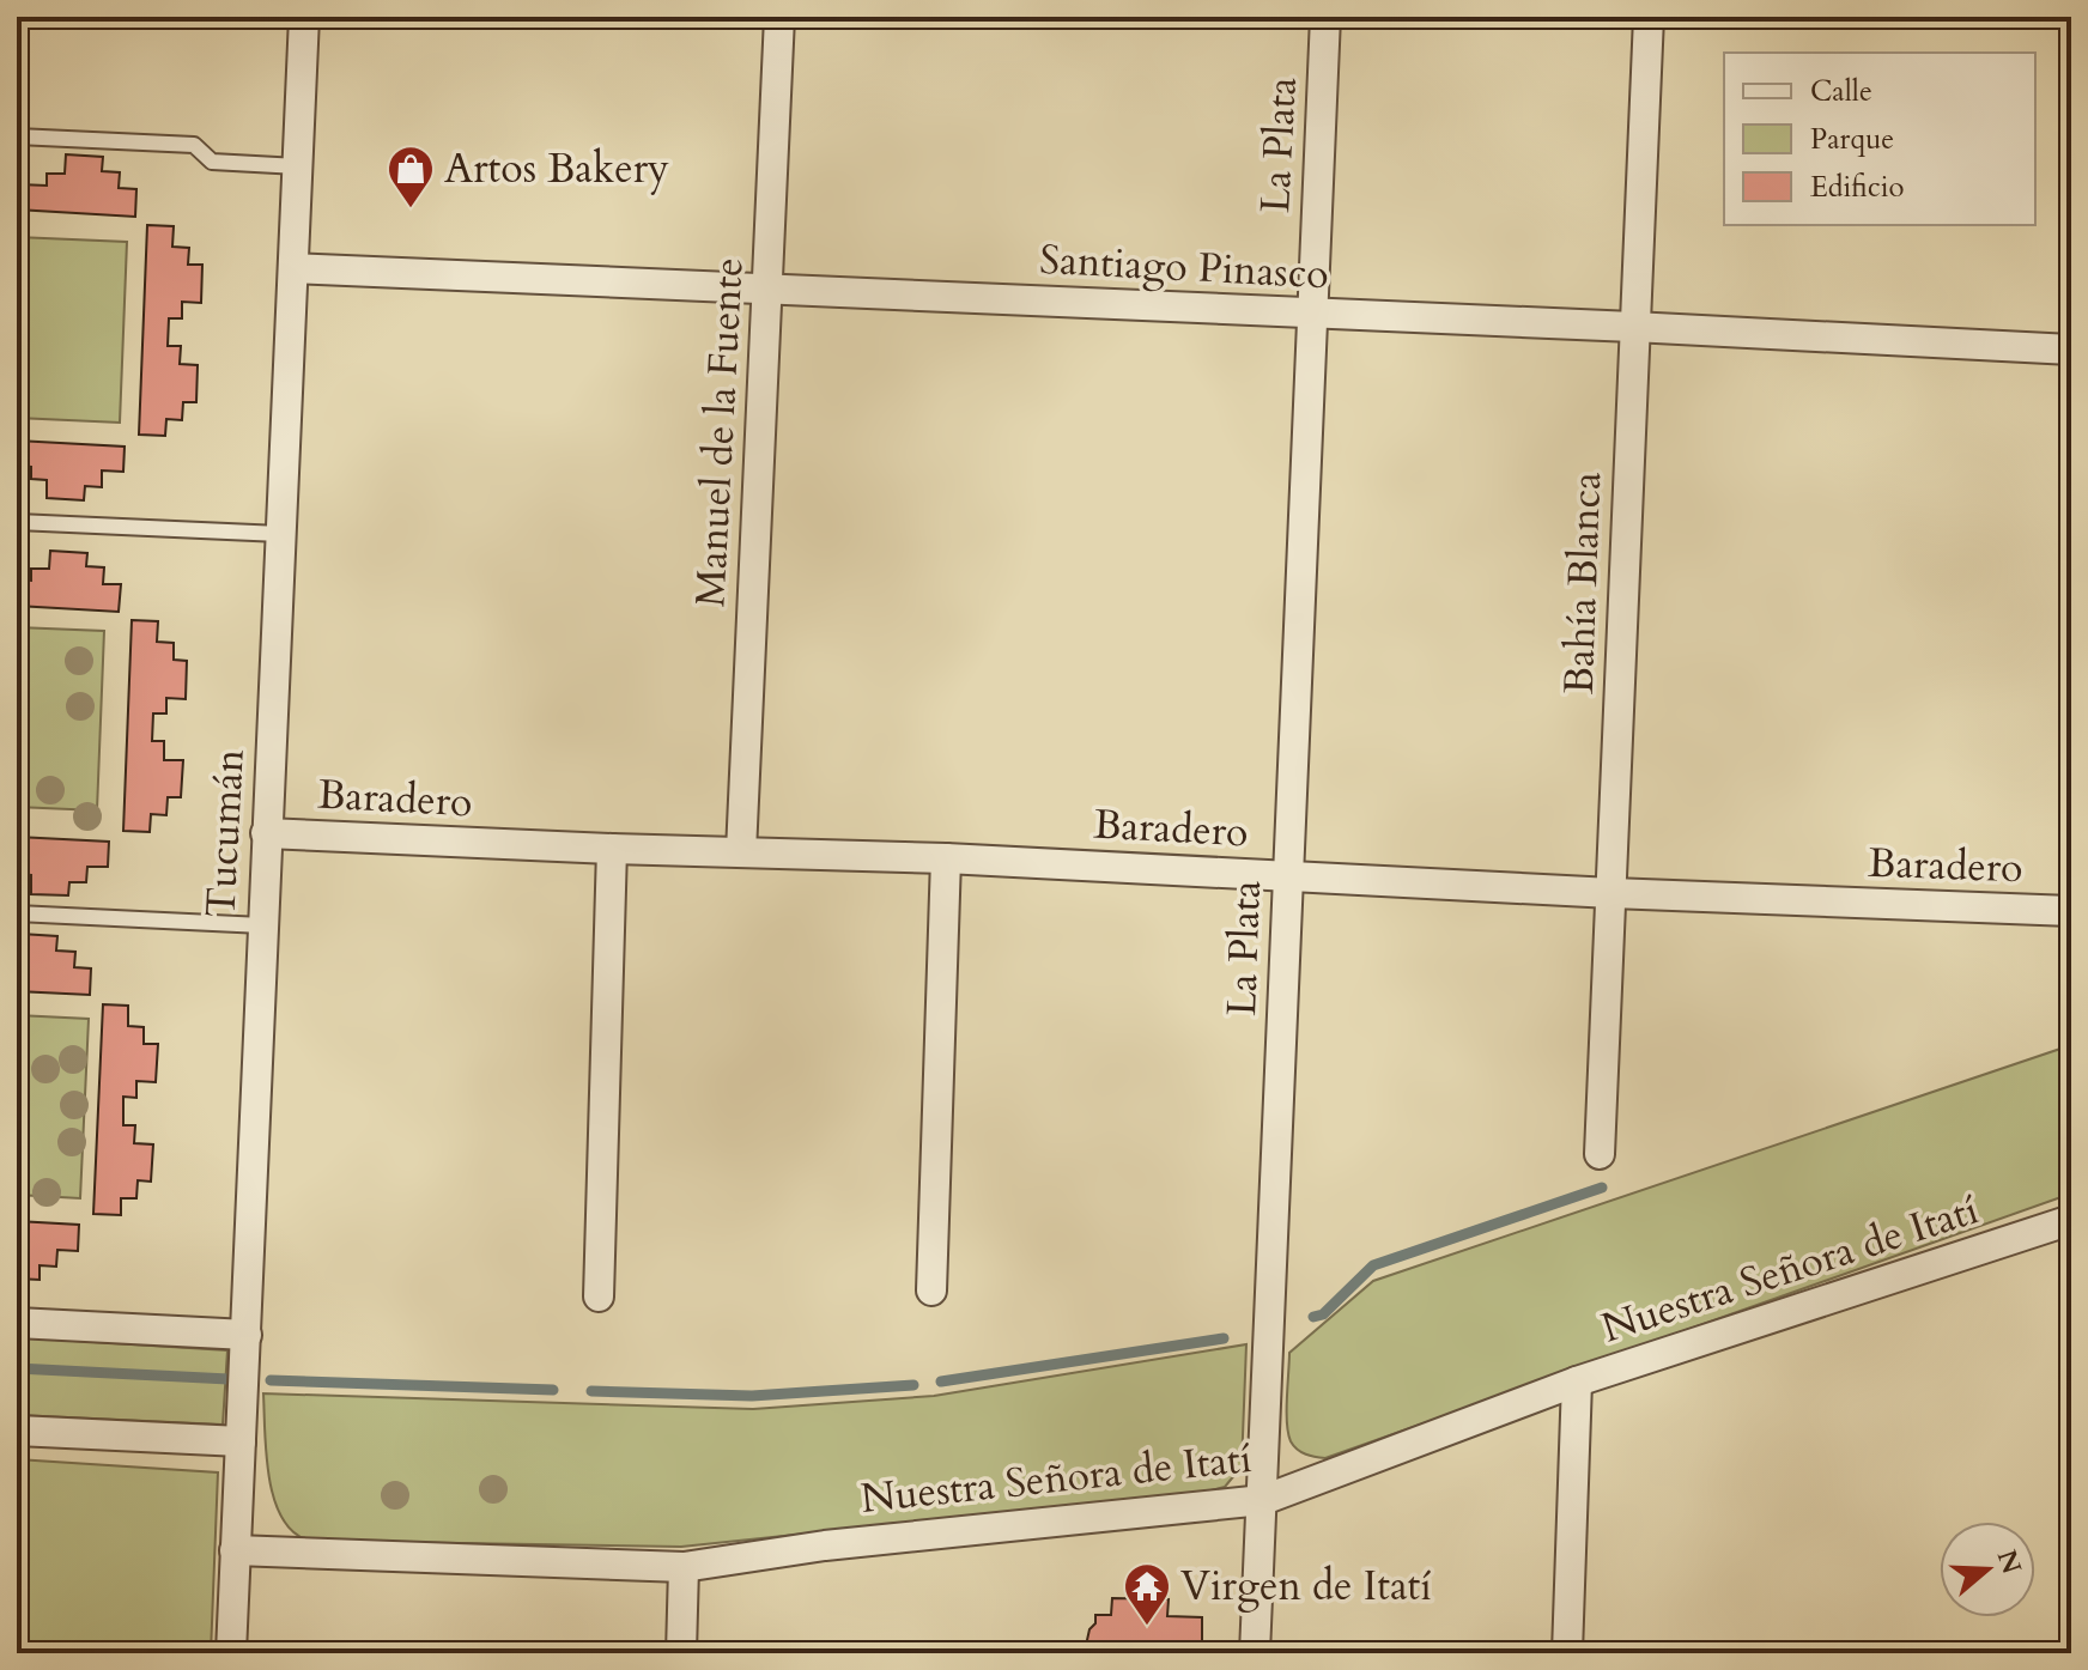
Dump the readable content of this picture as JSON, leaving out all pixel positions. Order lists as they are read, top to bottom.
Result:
{
  "streets": {
    "street": [
      "La Plata",
      "Santiago Pinasco",
      "Manuel de la Fuente",
      "Bahía Blanca",
      "Baradero",
      "Tucumán",
      "Nuestra Señora de Itatí"
    ]
  },
  "crossings": [
    ["La Plata", "Santiago Pinasco"],
    ["La Plata", "Baradero"],
    ["La Plata", "Nuestra Señora de Itatí"],
    ["Santiago Pinasco", "Manuel de la Fuente"],
    ["Santiago Pinasco", "Bahía Blanca"],
    ["Santiago Pinasco", "Tucumán"],
    ["Manuel de la Fuente", "Baradero"],
    ["Bahía Blanca", "Baradero"],
    ["Baradero", "Tucumán"],
    ["Tucumán", "Nuestra Señora de Itatí"]
  ],
  "places": {
    "shop": ["Artos Bakery"],
    "temple": ["Virgen de Itatí"]
  },
  "legend": ["Calle", "Parque", "Edificio"],
  "north": "right"
}
